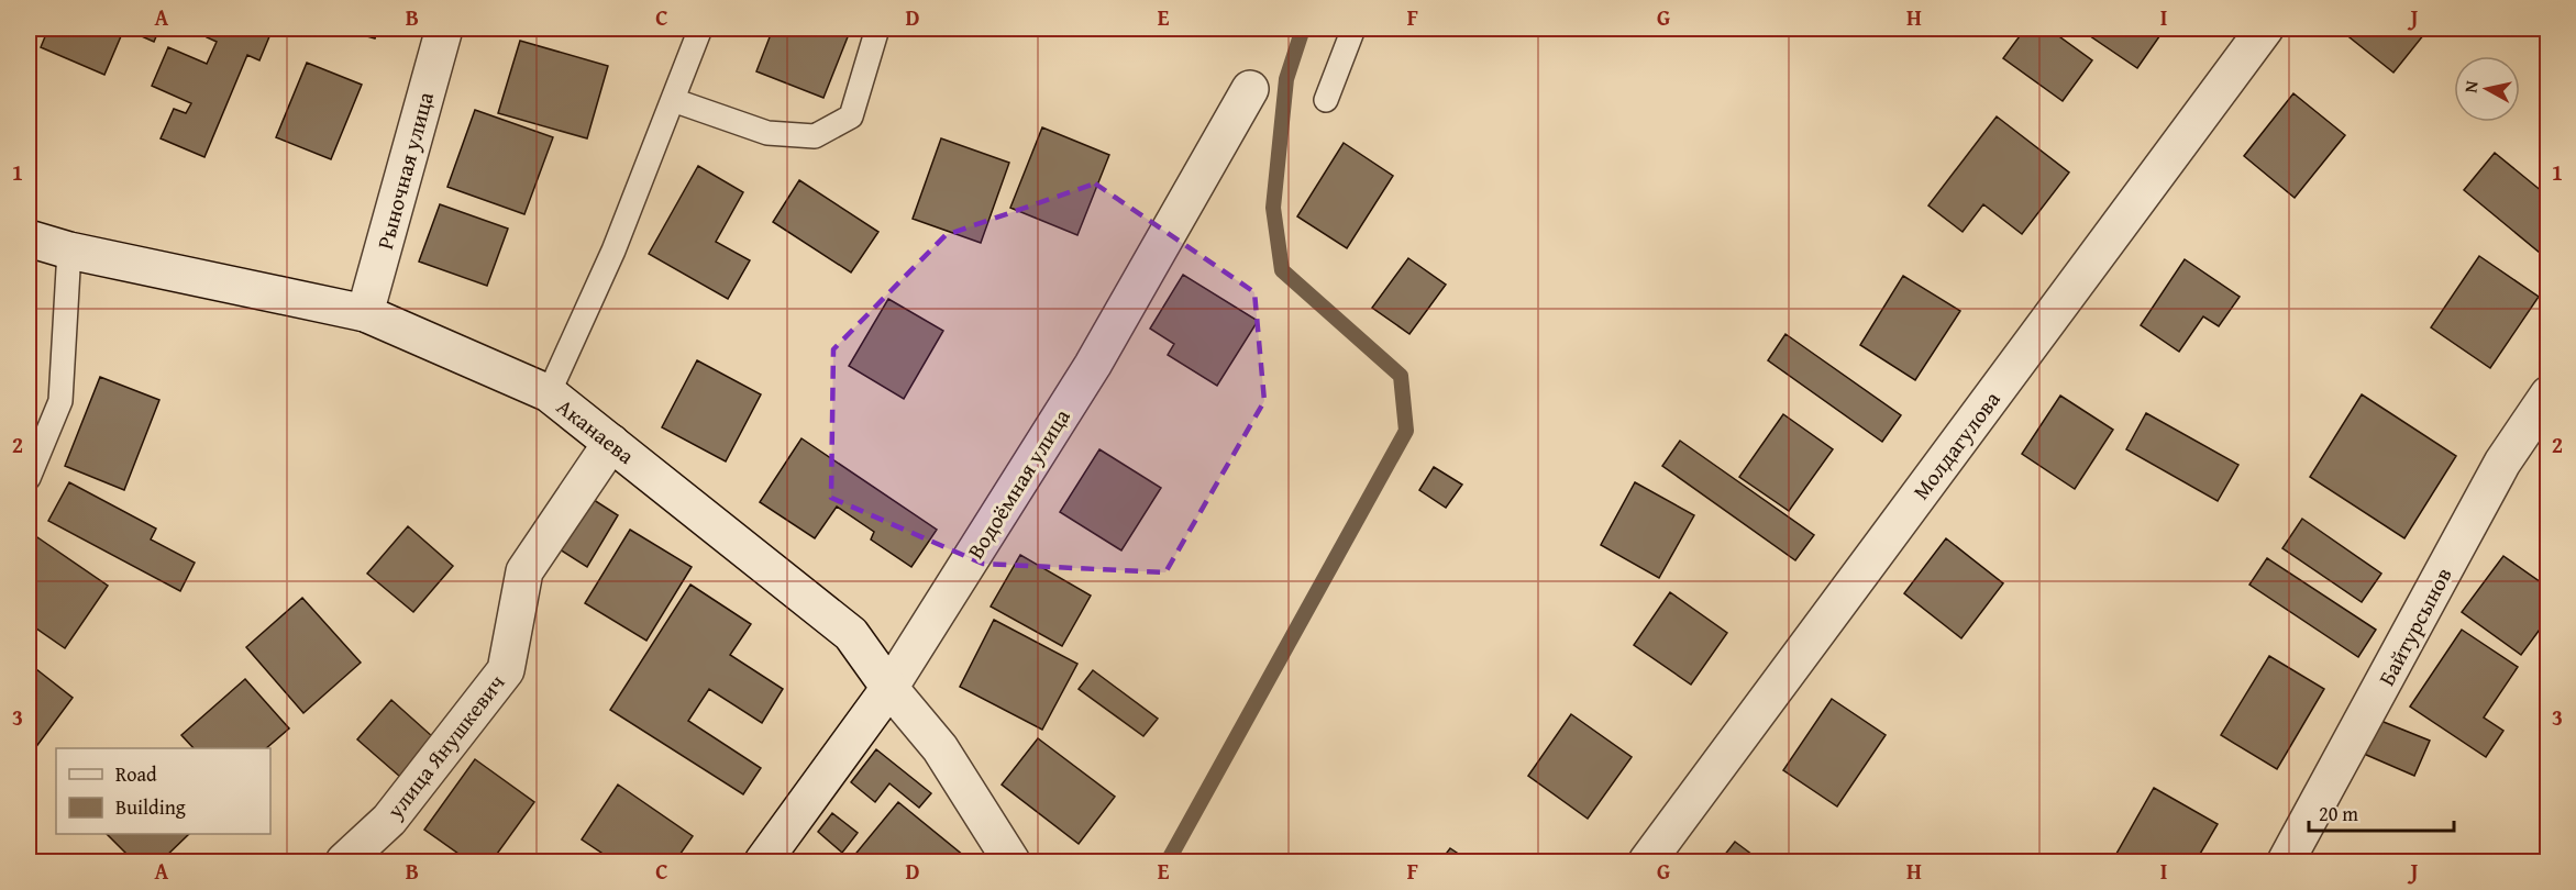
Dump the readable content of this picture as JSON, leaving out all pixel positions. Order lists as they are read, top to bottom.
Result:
{
  "streets": {
    "street": [
      "Рыночная улица",
      "Аканаева",
      "Молдагулова",
      "Водоёмная улица",
      "Байтурсынов",
      "улица Янушкевич"
    ]
  },
  "crossings": [
    ["Рыночная улица", "Аканаева"],
    ["Аканаева", "Водоёмная улица"],
    ["Аканаева", "улица Янушкевич"]
  ],
  "legend": ["Road", "Building"],
  "scale_bar": "20 m",
  "north": "left",
  "grid": {
    "columns": [
      "A",
      "B",
      "C",
      "D",
      "E",
      "F",
      "G",
      "H",
      "I",
      "J"
    ],
    "rows": ["1", "2", "3"]
  }
}
